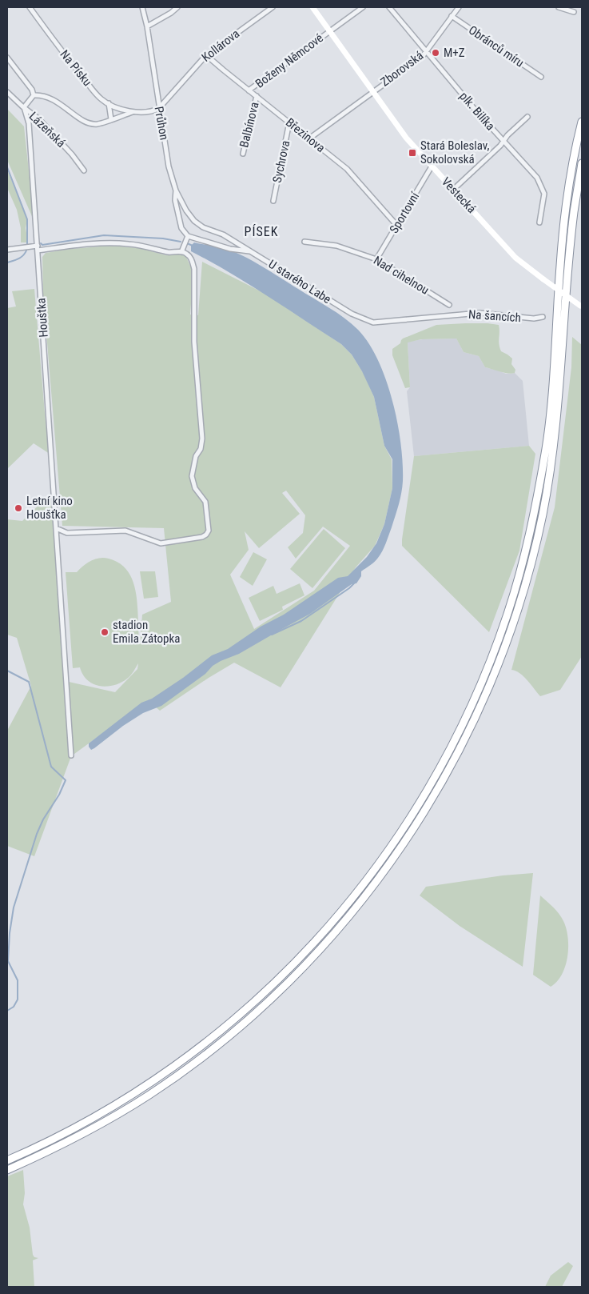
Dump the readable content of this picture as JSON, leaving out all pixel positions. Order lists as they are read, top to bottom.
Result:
{
  "streets": {
    "street": [
      "Kollárova",
      "Obránců míru",
      "Boženy Němcové",
      "Na Písku",
      "Zborovská",
      "plk. Bilíka",
      "Průhon",
      "Balbínova",
      "Lázeňská",
      "Březinova",
      "Sychrova",
      "Vestecká",
      "Sportovní",
      "Nad cihelnou",
      "U starého Labe",
      "Na šancích",
      "Houštka"
    ]
  },
  "crossings": [
    ["Kollárova", "Na Písku"],
    ["Kollárova", "Průhon"],
    ["Kollárova", "Březinova"],
    ["Obránců míru", "Zborovská"],
    ["Boženy Němcové", "Březinova"],
    ["Boženy Němcové", "Vestecká"],
    ["Na Písku", "Průhon"],
    ["Zborovská", "plk. Bilíka"],
    ["Zborovská", "Březinova"],
    ["Zborovská", "Vestecká"],
    ["Průhon", "U starého Labe"],
    ["Balbínova", "Březinova"],
    ["Lázeňská", "Houštka"],
    ["Březinova", "Sychrova"],
    ["Březinova", "Sportovní"],
    ["Vestecká", "Sportovní"],
    ["Sportovní", "Nad cihelnou"],
    ["U starého Labe", "Na šancích"]
  ],
  "districts": ["PÍSEK"],
  "places": {
    "other": ["M+Z", "Letní kino Houšťka", "stadion Emila Zátopka"],
    "transit": ["Stará Boleslav, Sokolovská"]
  }
}
